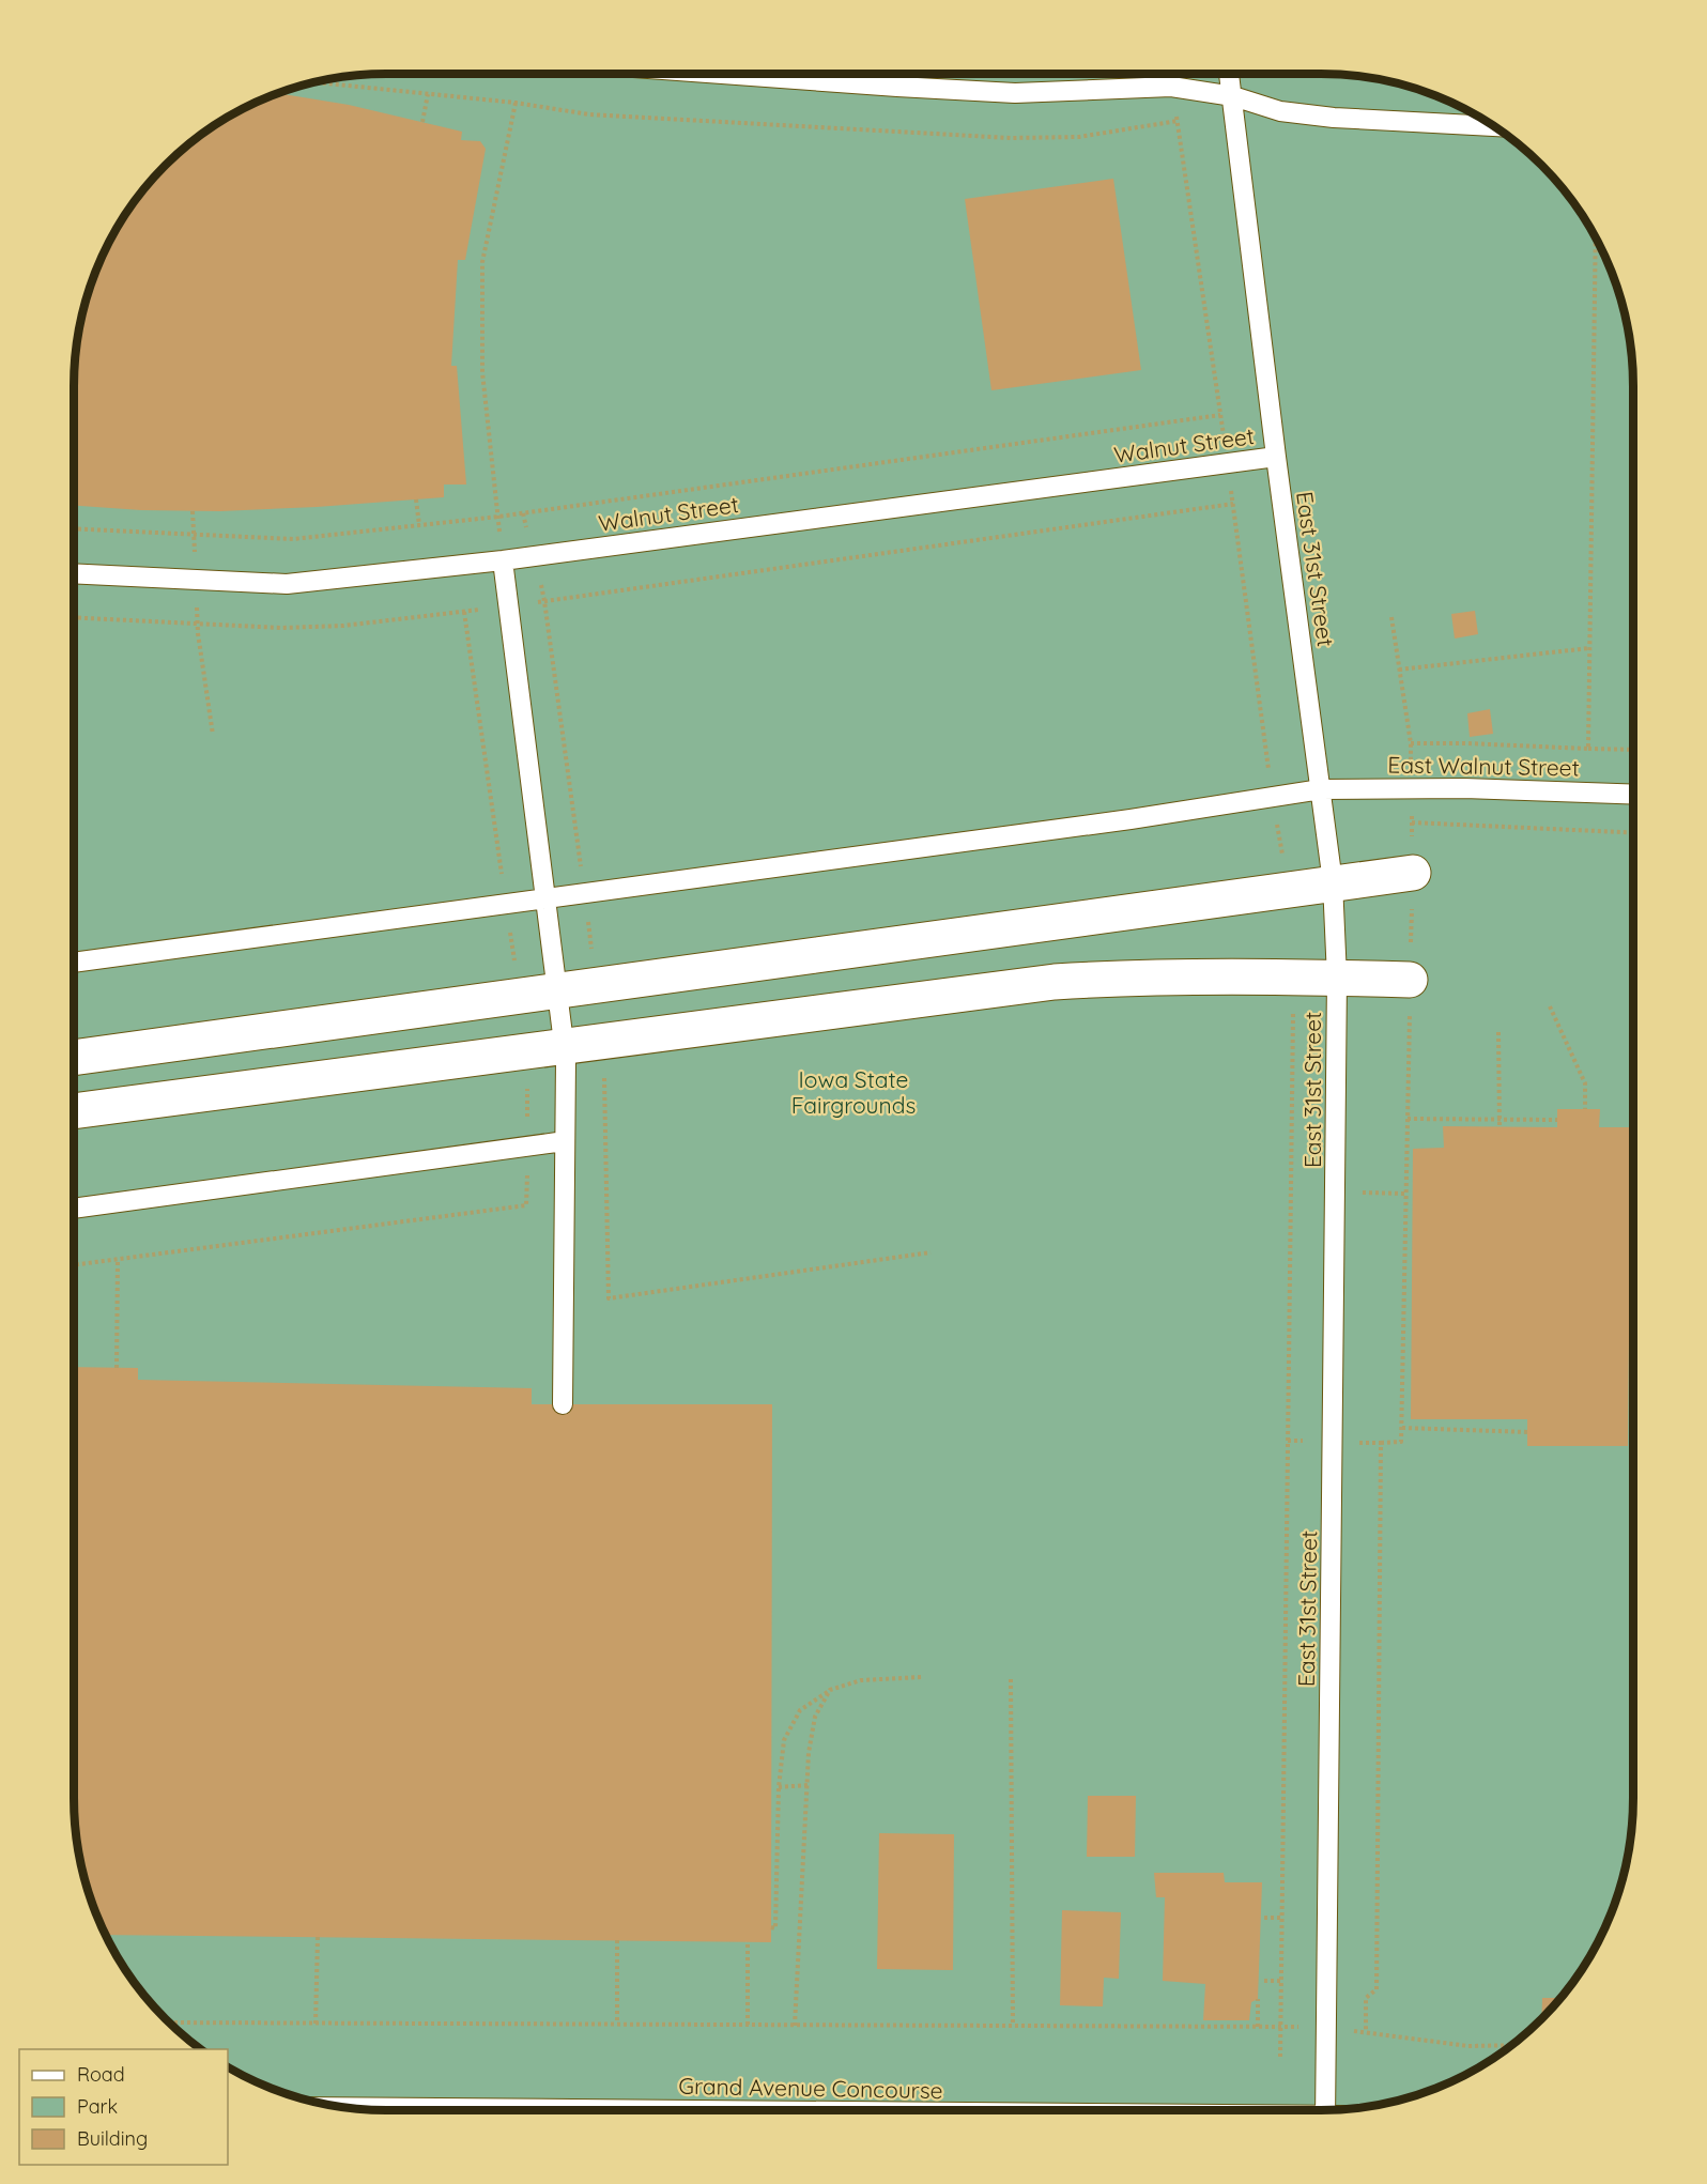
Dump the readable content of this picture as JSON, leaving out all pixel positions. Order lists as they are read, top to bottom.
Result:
{
  "streets": {
    "lane": [
      "Walnut Street",
      "East 31st Street",
      "East Walnut Street",
      "Grand Avenue Concourse"
    ]
  },
  "crossings": [
    ["Walnut Street", "East 31st Street"],
    ["East 31st Street", "East Walnut Street"]
  ],
  "parks": ["Iowa State Fairgrounds"],
  "legend": ["Road", "Park", "Building"]
}
